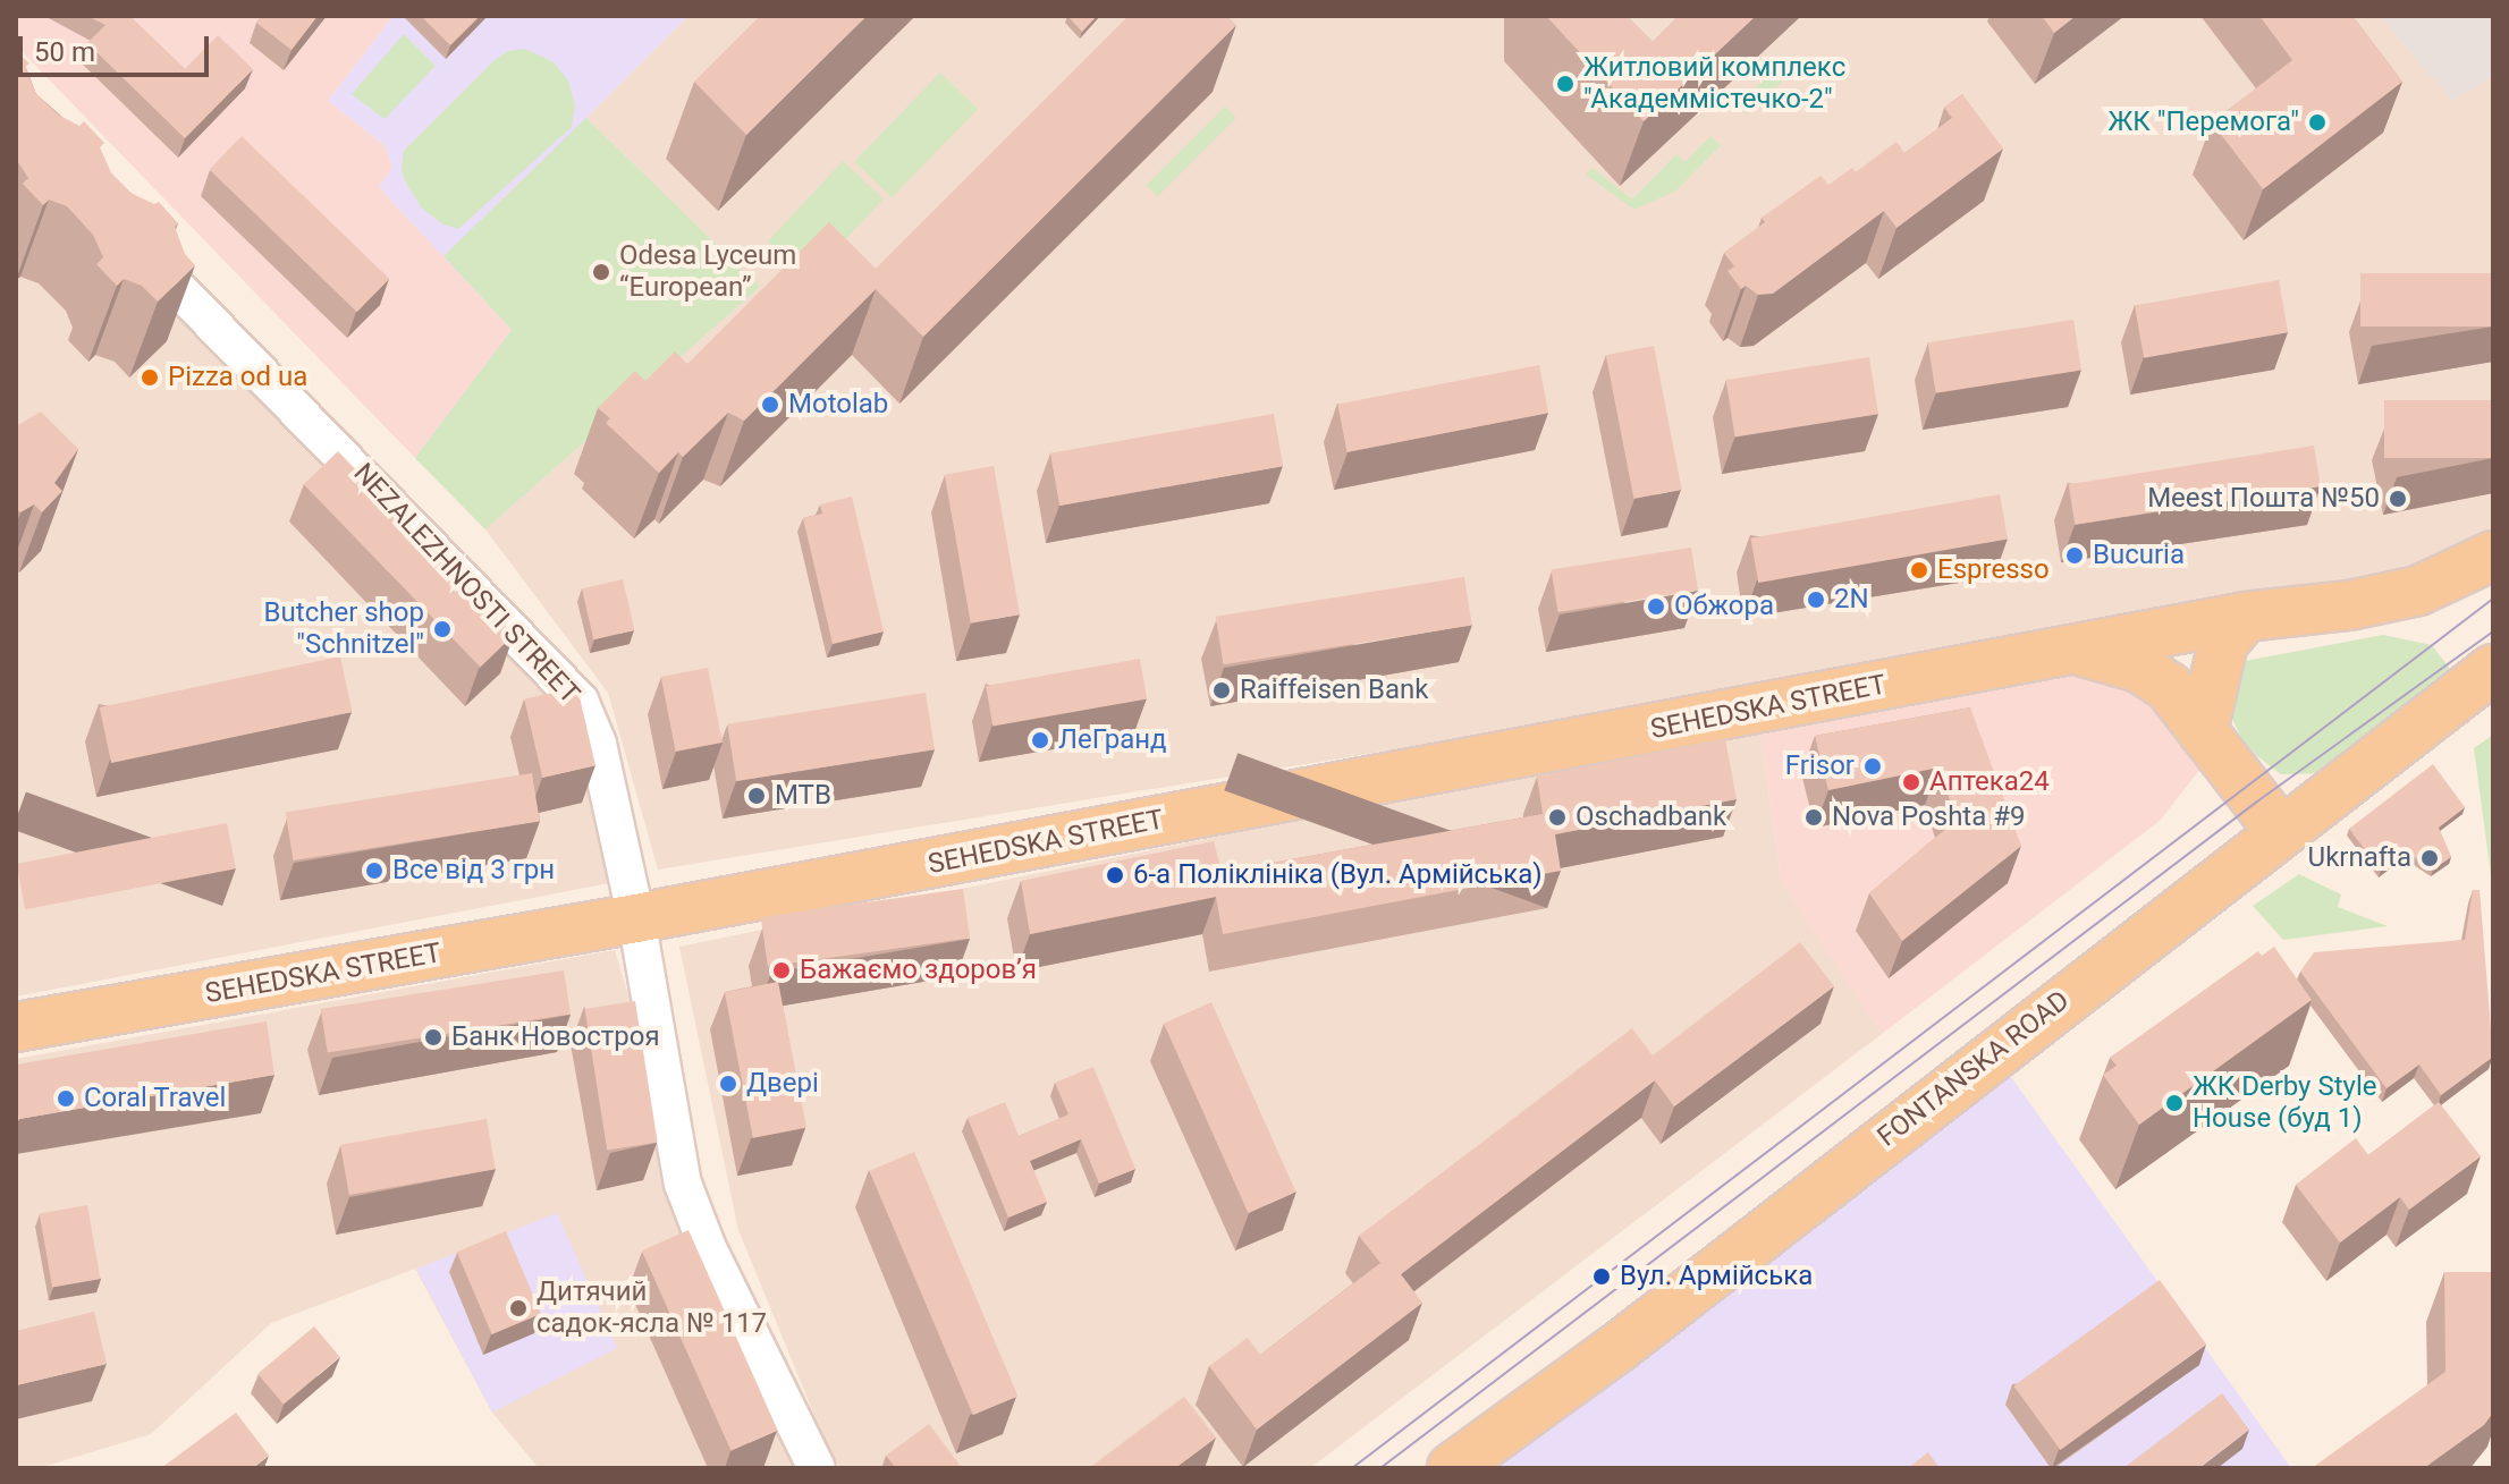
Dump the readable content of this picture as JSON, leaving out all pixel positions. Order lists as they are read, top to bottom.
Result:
{
  "streets": {
    "main road": ["SEHEDSKA STREET", "FONTANSKA ROAD"],
    "street": ["NEZALEZHNOSTI STREET"]
  },
  "crossings": [
    ["NEZALEZHNOSTI STREET", "SEHEDSKA STREET"],
    ["SEHEDSKA STREET", "FONTANSKA ROAD"]
  ],
  "places": [
    "Житловий комплекс \"Академмістечко-2\"",
    "ЖК \"Перемога\"",
    "Odesa Lyceum “European”",
    "Pizza od ua",
    "Motolab",
    "Meest Пошта №50",
    "Bucuria",
    "Espresso",
    "2N",
    "Обжора",
    "Butcher shop \"Schnitzel\"",
    "Raiffeisen Bank",
    "ЛеГранд",
    "Frisor",
    "Аптека24",
    "МТВ",
    "Oschadbank",
    "Nova Poshta #9",
    "Ukrnafta",
    "Все від 3 грн",
    "6-а Поліклініка (Вул. Армійська)",
    "Бажаємо здоровʼя",
    "Банк Новостроя",
    "Двері",
    "Coral Travel",
    "ЖК Derby Style House (буд 1)",
    "Вул. Армійська",
    "Дитячий садок-ясла № 117"
  ],
  "scale_bar": "50 m"
}
